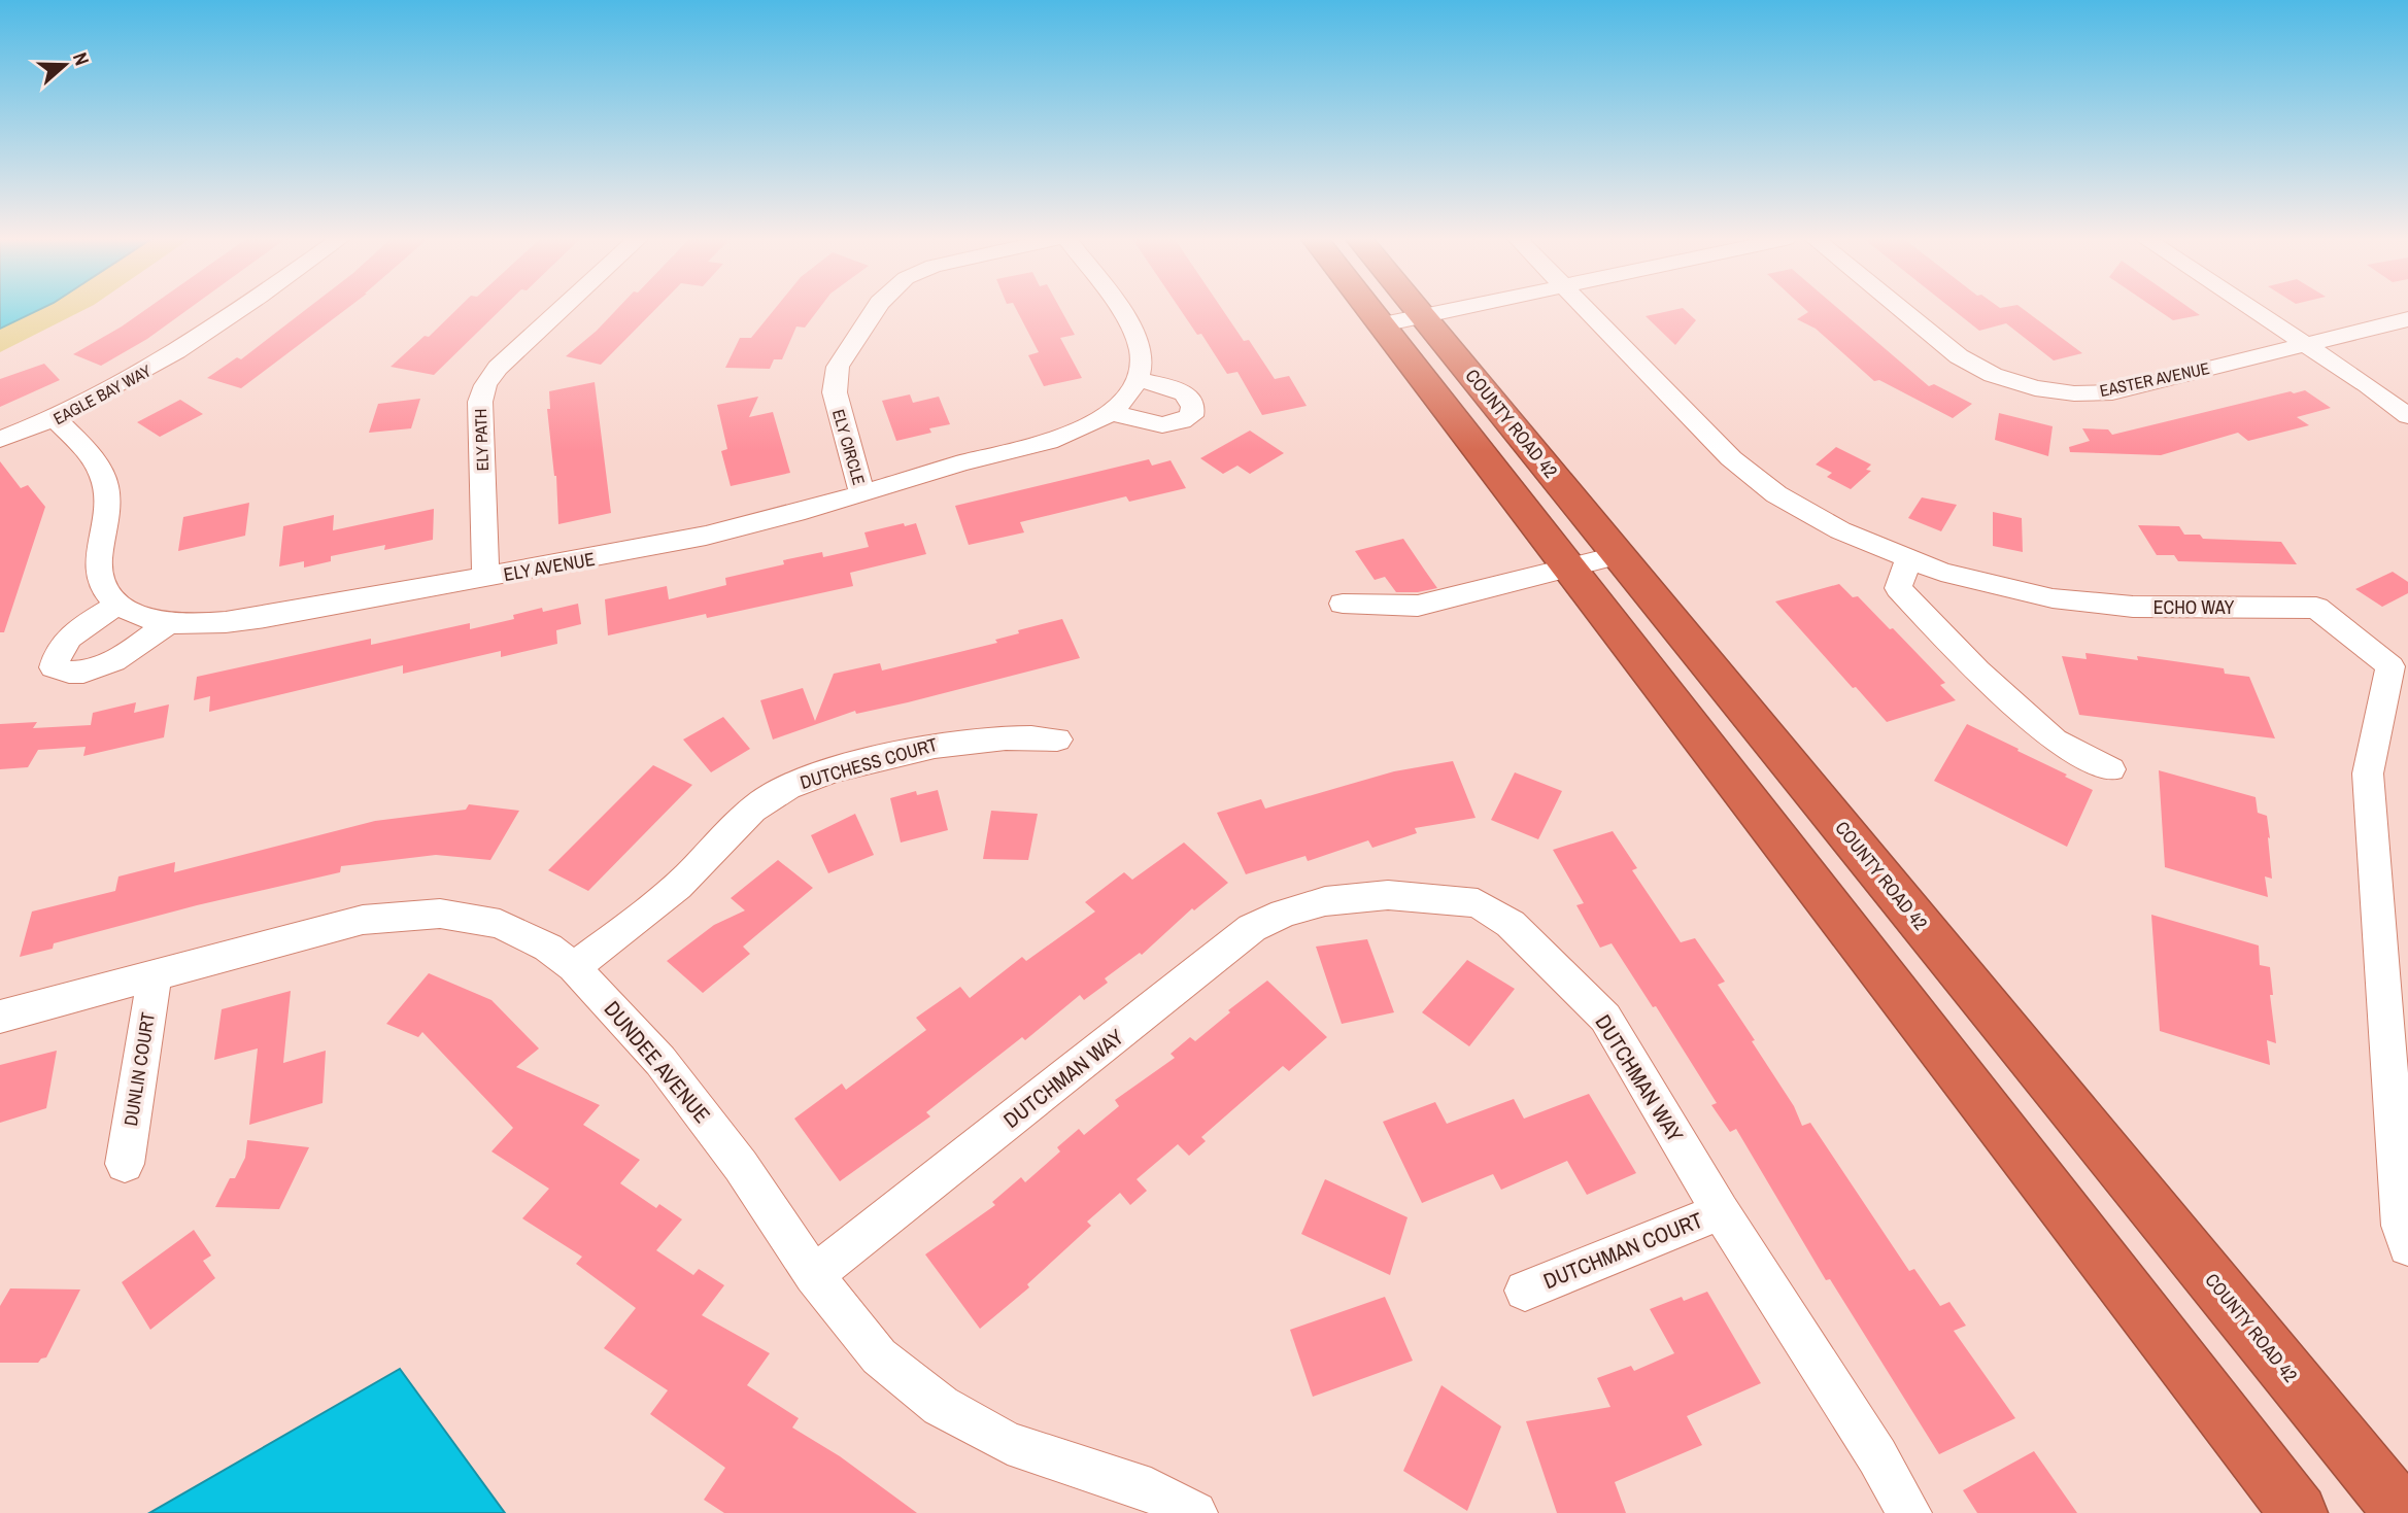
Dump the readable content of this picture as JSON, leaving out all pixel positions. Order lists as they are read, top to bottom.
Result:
{
  "streets": {
    "highway": ["COUNTY ROAD 42"],
    "street": [
      "EASTER AVENUE",
      "EAGLE BAY WAY",
      "ELY PATH",
      "ELY CIRCLE",
      "ELY AVENUE",
      "ECHO WAY",
      "DUTCHESS COURT",
      "DUNDEE AVENUE",
      "DUNLIN COURT",
      "DUTCHMAN WAY",
      "DUTCHMAN COURT"
    ]
  },
  "crossings": [
    ["ELY PATH", "ELY AVENUE"],
    ["ELY CIRCLE", "ELY AVENUE"],
    ["DUTCHESS COURT", "DUNDEE AVENUE"],
    ["DUNDEE AVENUE", "DUNLIN COURT"],
    ["DUNDEE AVENUE", "DUTCHMAN WAY"],
    ["DUTCHMAN WAY", "DUTCHMAN COURT"]
  ],
  "north": "right"
}
